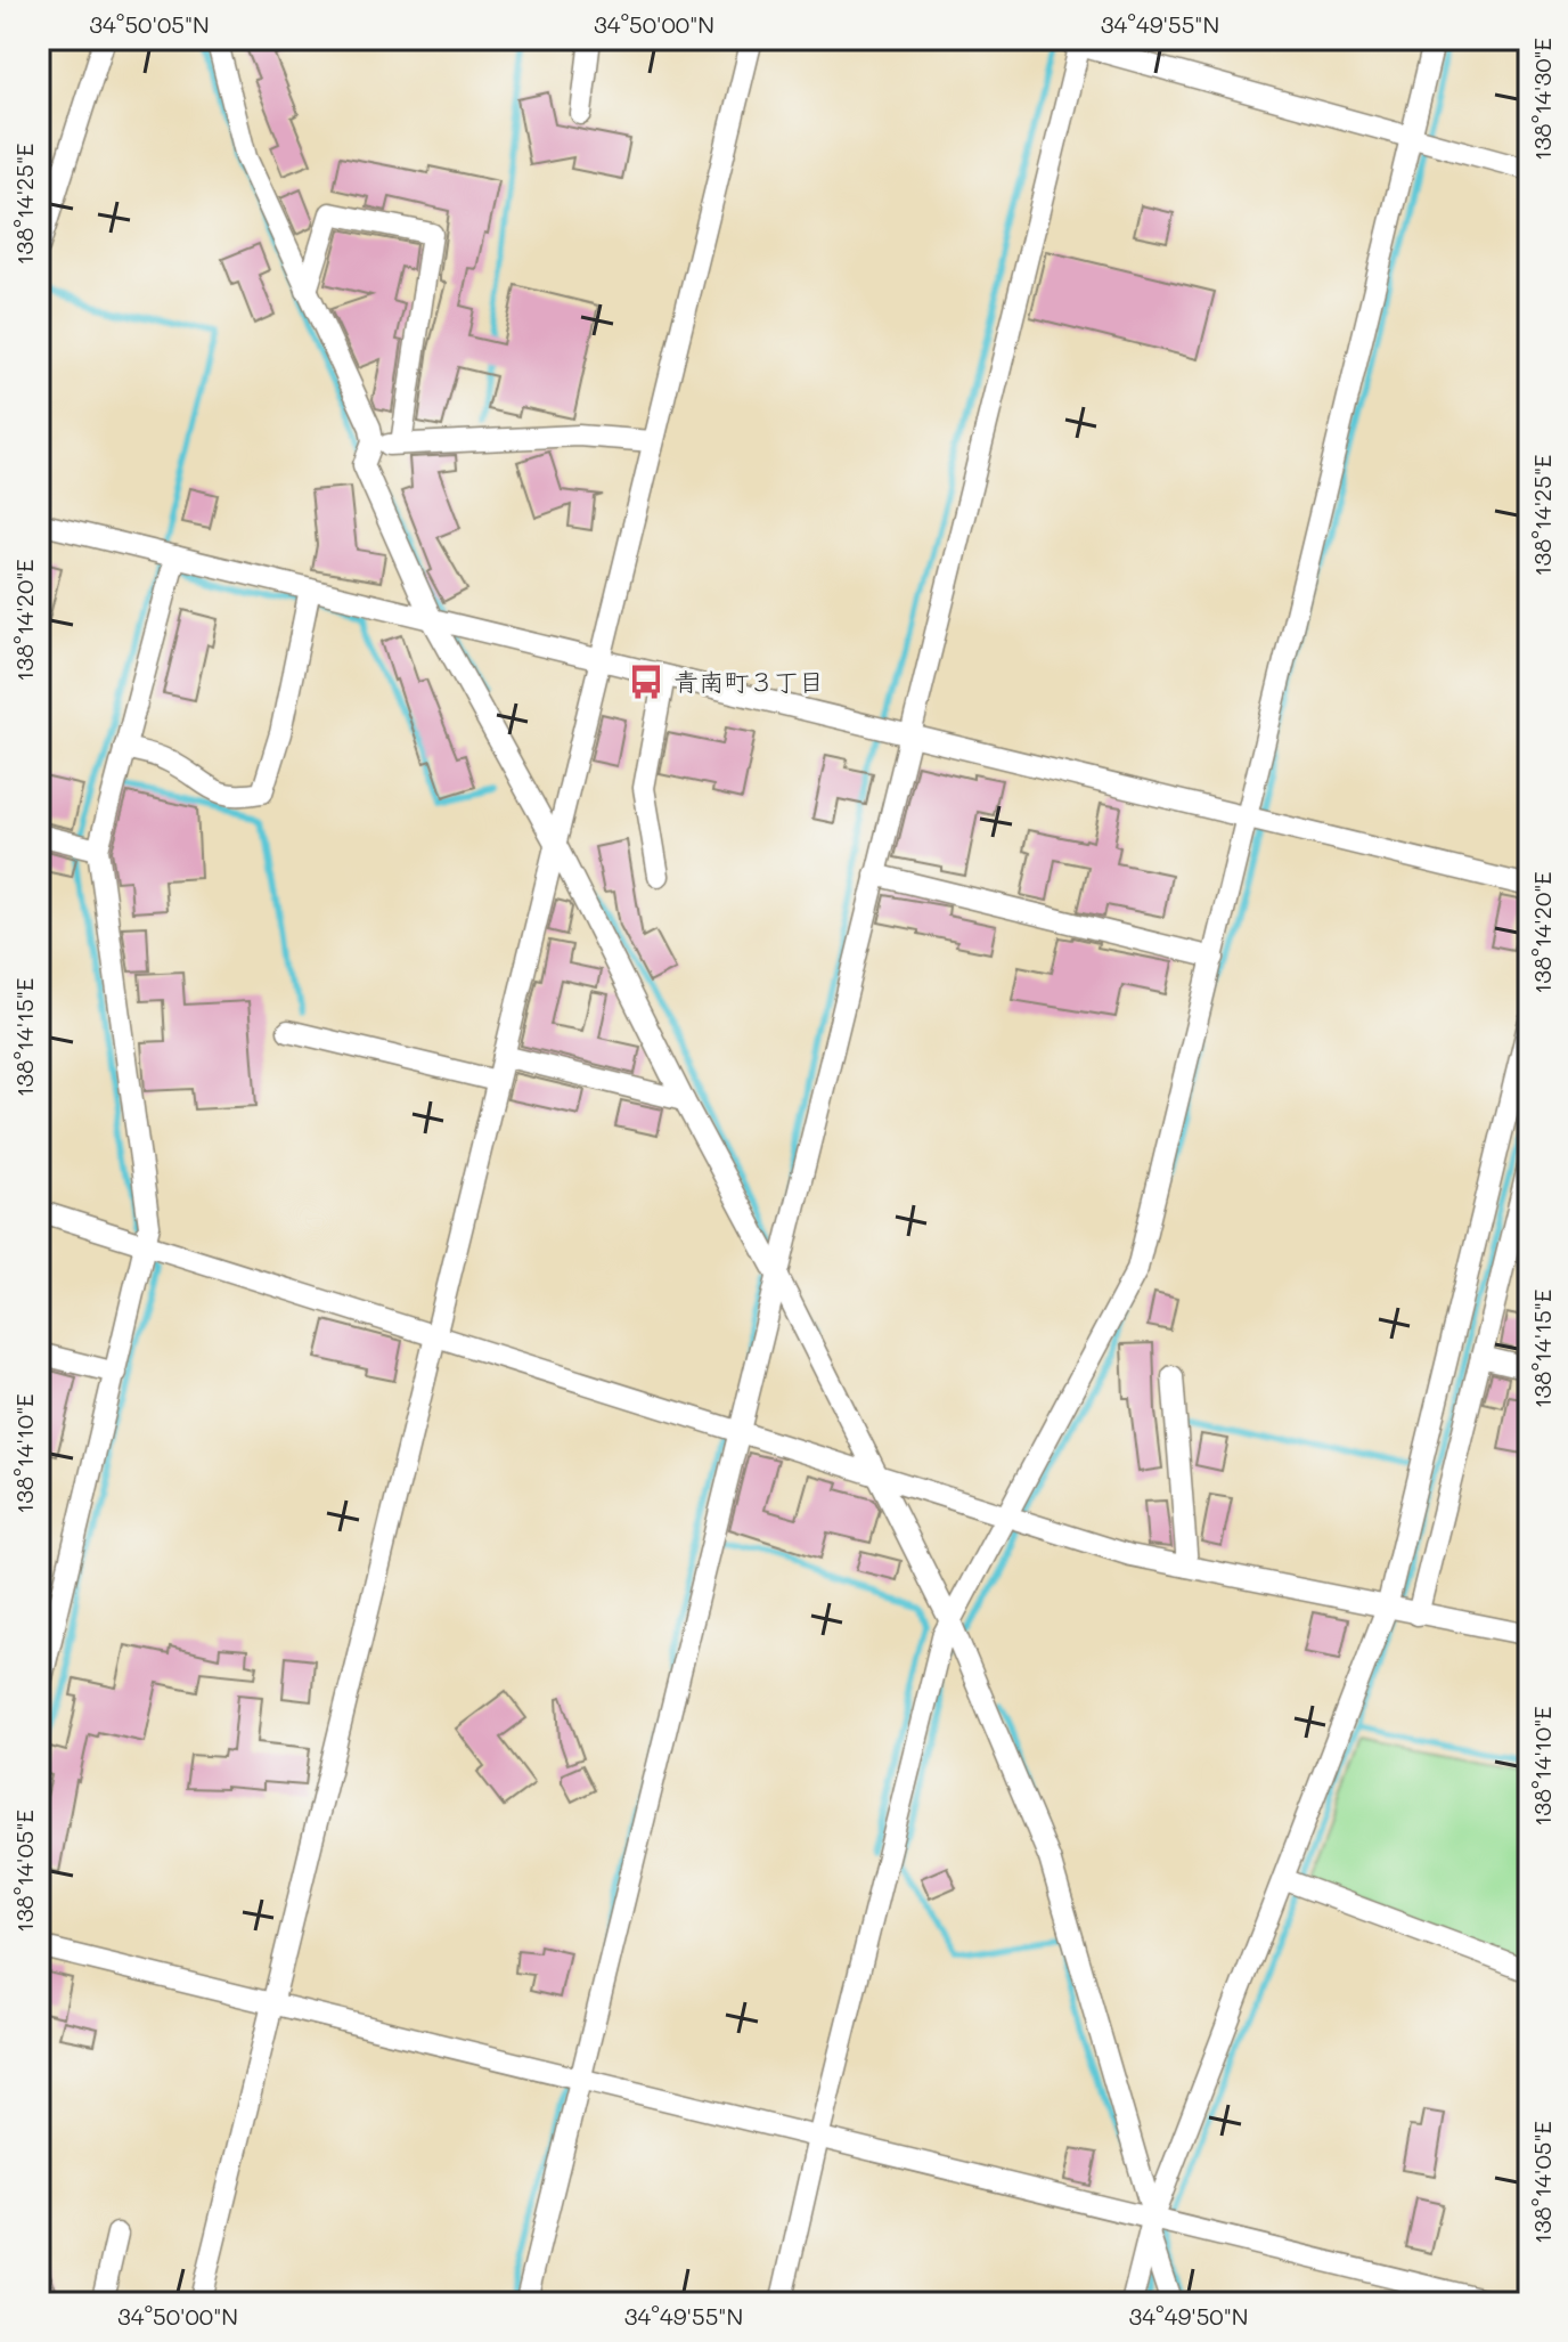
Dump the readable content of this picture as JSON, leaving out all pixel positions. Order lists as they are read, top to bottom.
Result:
{
  "places": {
    "bus stop": ["青南町３丁目"]
  },
  "coordinates": [
    "34°50'05\"N",
    "34°50'00\"N",
    "34°49'55\"N",
    "138°14'30\"E",
    "138°14'25\"E",
    "138°14'20\"E",
    "138°14'15\"E",
    "138°14'10\"E",
    "138°14'05\"E",
    "34°49'50\"N"
  ]
}
